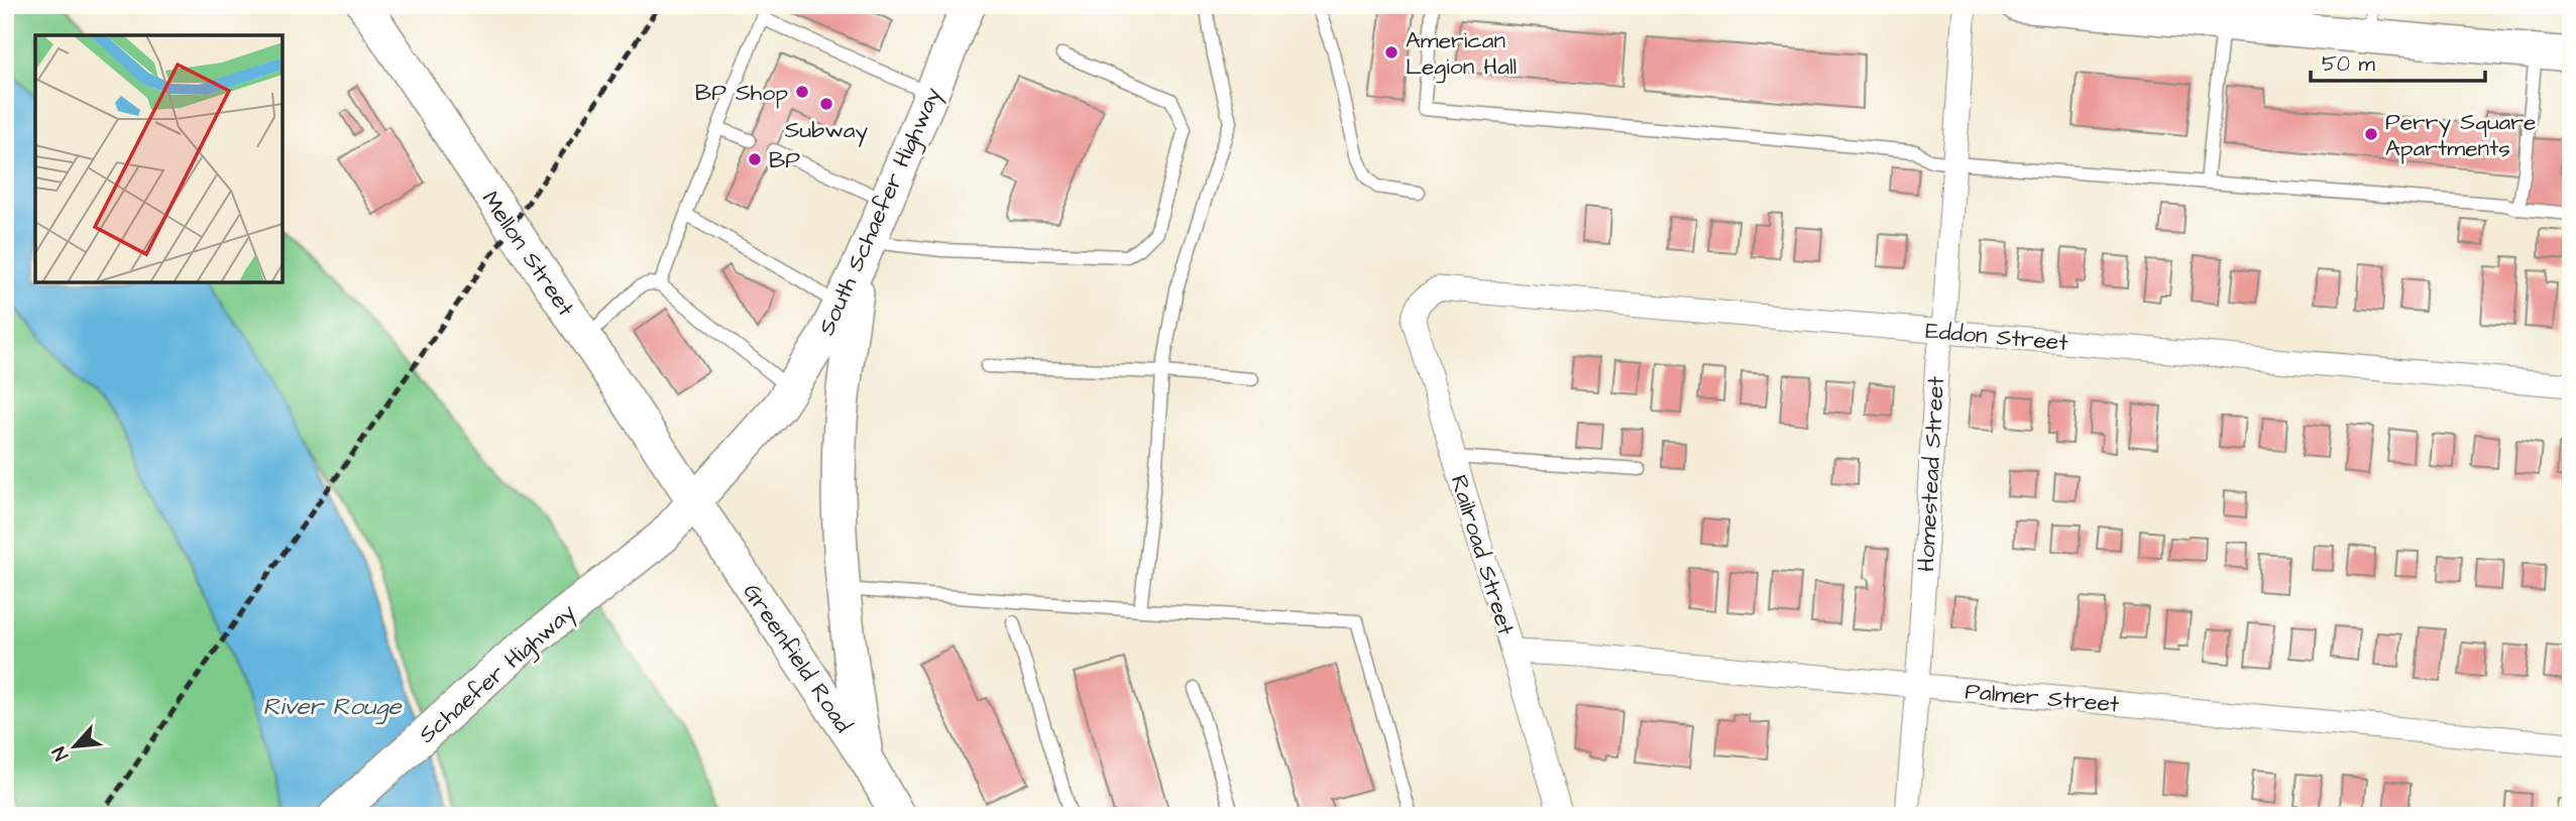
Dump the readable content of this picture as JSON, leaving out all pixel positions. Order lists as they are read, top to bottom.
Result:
{
  "streets": {
    "main road": [
      "South Schaefer Highway",
      "Mellon Street",
      "Greenfield Road",
      "Schaefer Highway"
    ],
    "street": [
      "Eddon Street",
      "Homestead Street",
      "Railroad Street",
      "Palmer Street"
    ]
  },
  "crossings": [
    ["South Schaefer Highway", "Mellon Street"],
    ["South Schaefer Highway", "Greenfield Road"],
    ["South Schaefer Highway", "Schaefer Highway"],
    ["Mellon Street", "Greenfield Road"],
    ["Eddon Street", "Homestead Street"],
    ["Eddon Street", "Railroad Street"],
    ["Homestead Street", "Palmer Street"],
    ["Railroad Street", "Palmer Street"]
  ],
  "water": ["River Rouge"],
  "places": [
    "American Legion Hall",
    "BP Shop",
    "Subway",
    "Perry Square Apartments",
    "BP"
  ],
  "scale_bar": "50 m",
  "north": "bottom left"
}
